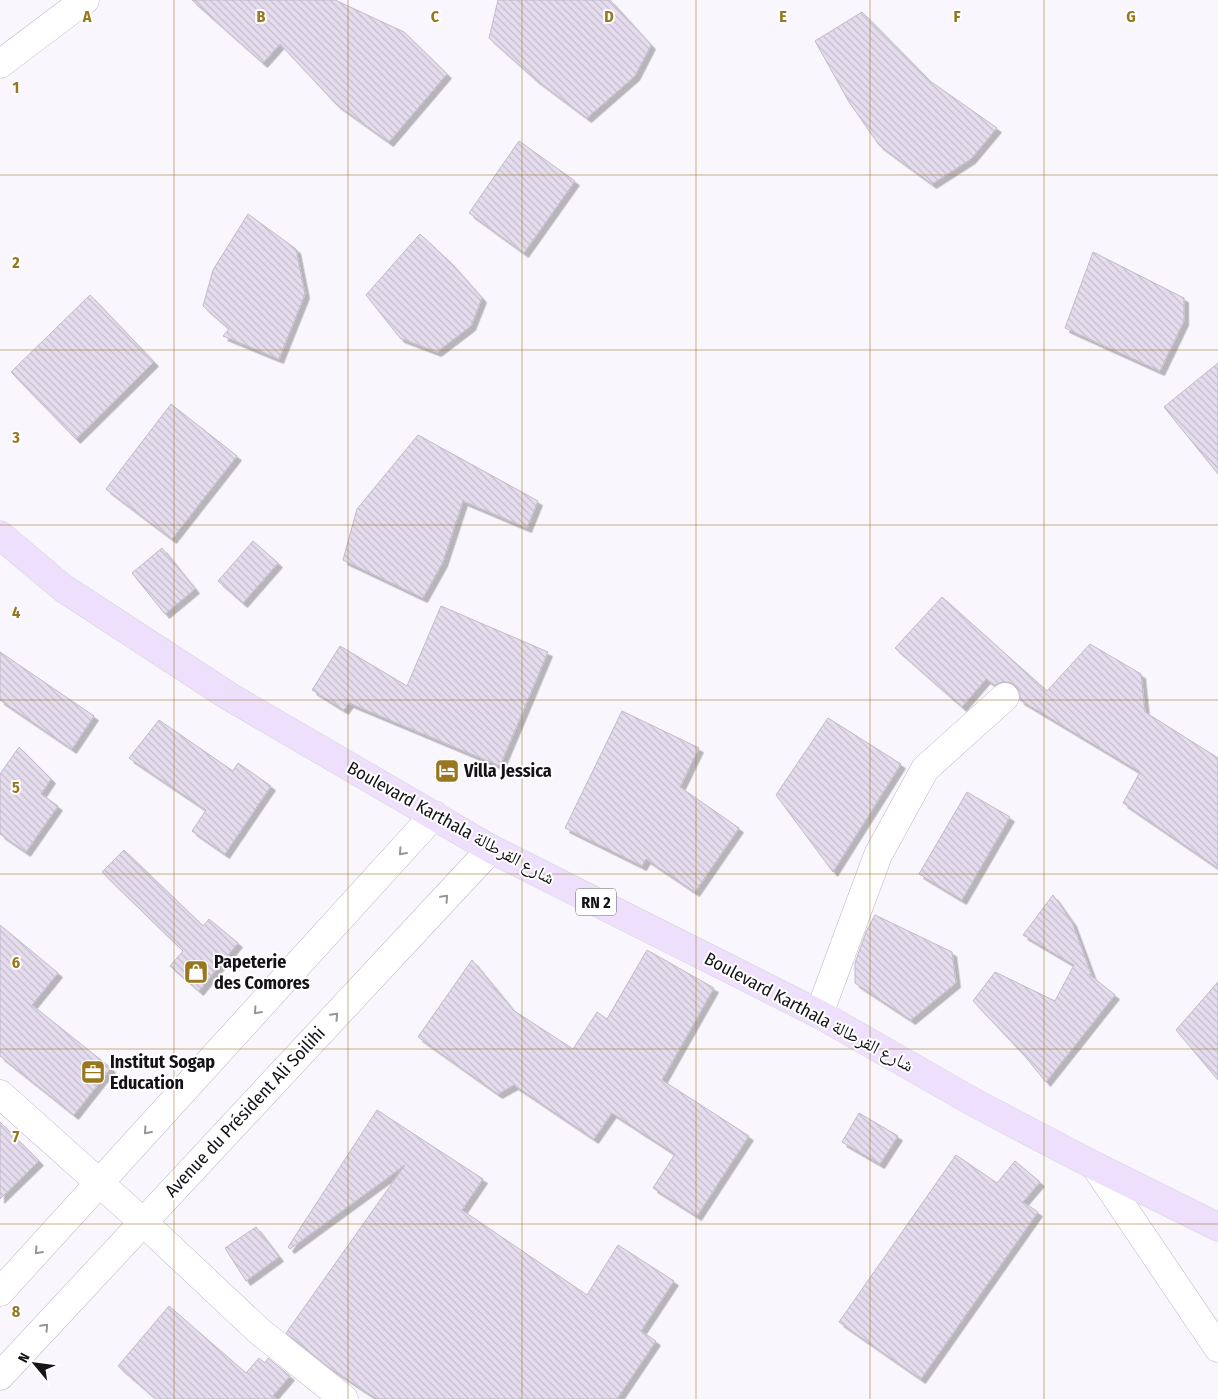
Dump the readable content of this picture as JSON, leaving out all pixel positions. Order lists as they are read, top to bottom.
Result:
{
  "streets": {
    "main road": ["Boulevard Karthala شارع القرطالة", "RN 2"],
    "street": ["Avenue du Président Ali Soilihi"]
  },
  "crossings": [
    ["Boulevard Karthala شارع القرطالة", "Avenue du Président Ali Soilihi"]
  ],
  "places": {
    "hotel": ["Villa Jessica"],
    "shop": ["Papeterie des Comores"],
    "office": ["Institut Sogap Education"]
  },
  "north": "top left",
  "grid": {
    "columns": [
      "A",
      "B",
      "C",
      "D",
      "E",
      "F",
      "G"
    ],
    "rows": [
      "1",
      "2",
      "3",
      "4",
      "5",
      "6",
      "7",
      "8"
    ]
  }
}
